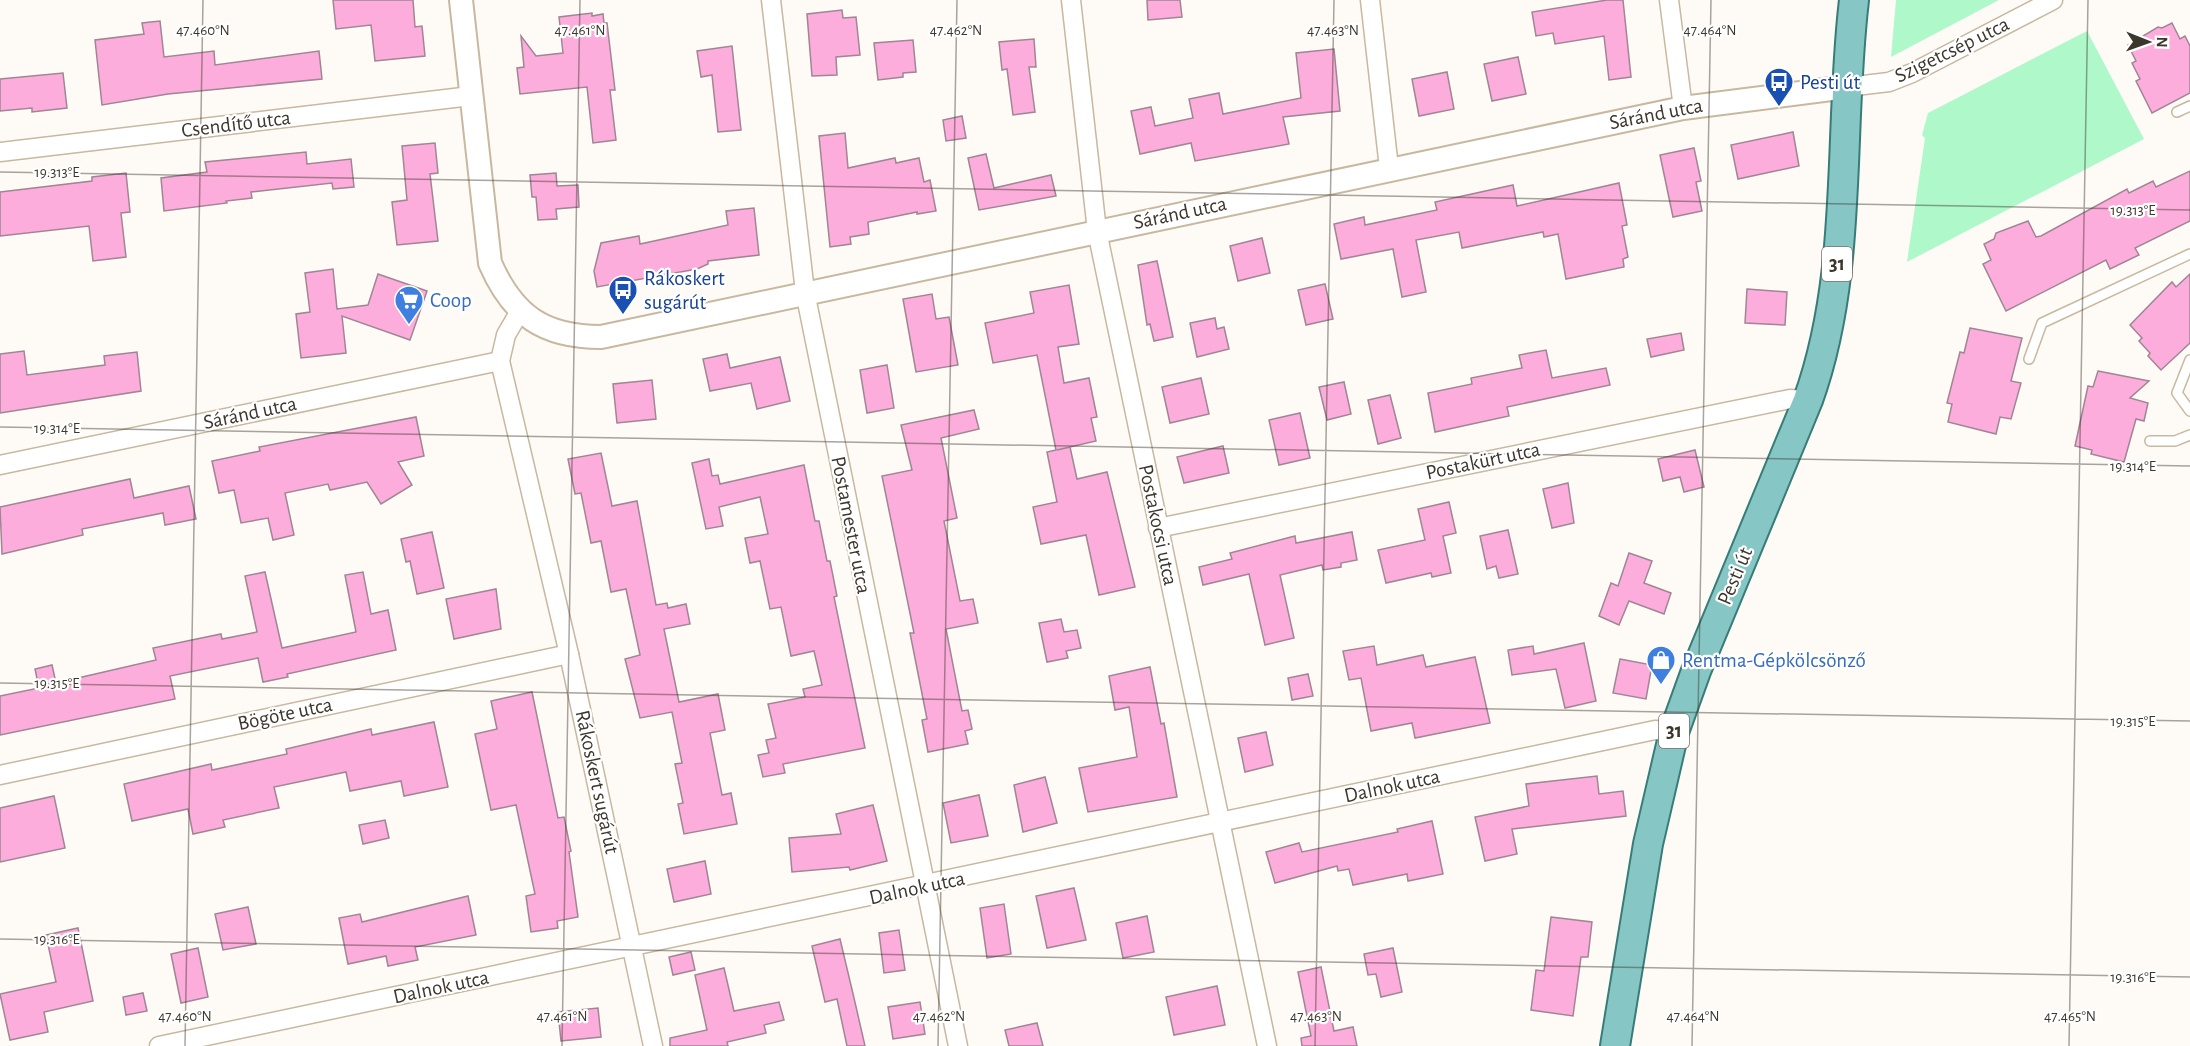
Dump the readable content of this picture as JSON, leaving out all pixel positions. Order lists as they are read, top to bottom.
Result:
{
  "streets": {
    "main road": ["31", "Pesti út"],
    "street": [
      "Szigetcsép utca",
      "Sáránd utca",
      "Csendítő utca",
      "Postakürt utca",
      "Postamester utca",
      "Postakocsi utca",
      "Bögöte utca",
      "Rákoskert sugárút",
      "Dalnok utca"
    ]
  },
  "crossings": [
    ["Szigetcsép utca", "Sáránd utca"],
    ["Szigetcsép utca", "Pesti út"],
    ["Sáránd utca", "Postamester utca"],
    ["Sáránd utca", "Postakocsi utca"],
    ["Sáránd utca", "Pesti út"],
    ["Sáránd utca", "Rákoskert sugárút"],
    ["Postakürt utca", "Postakocsi utca"],
    ["Postakürt utca", "Pesti út"],
    ["Postamester utca", "Dalnok utca"],
    ["Postakocsi utca", "Dalnok utca"],
    ["Pesti út", "Dalnok utca"],
    ["Bögöte utca", "Rákoskert sugárút"],
    ["Rákoskert sugárút", "Dalnok utca"]
  ],
  "places": {
    "bus stop": ["Pesti út", "Rákoskert sugárút"],
    "supermarket": ["Coop"],
    "shop": ["Rentma-Gépkölcsönző"]
  },
  "north": "right",
  "coordinates": [
    "47.460°N",
    "47.461°N",
    "47.462°N",
    "47.463°N",
    "47.464°N",
    "19.313°E",
    "19.314°E",
    "19.315°E",
    "19.316°E",
    "47.465°N"
  ]
}
